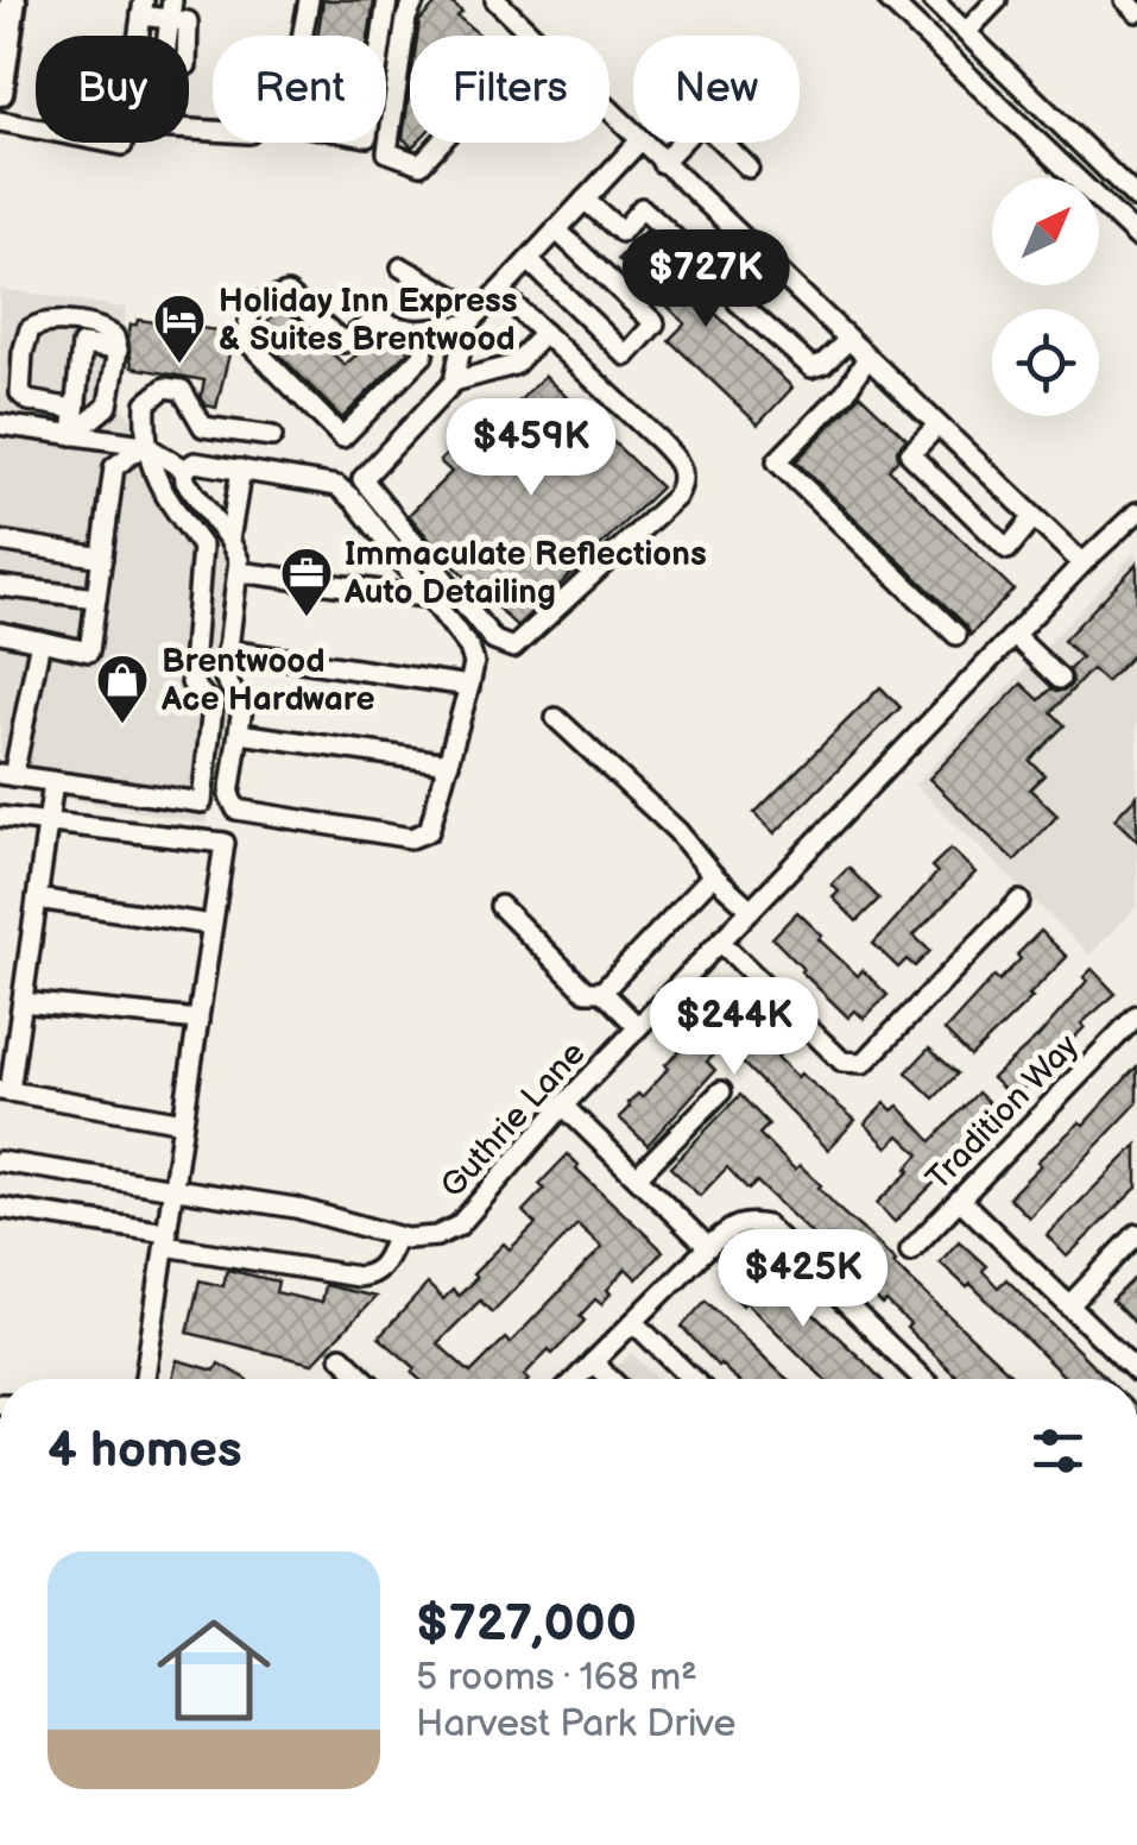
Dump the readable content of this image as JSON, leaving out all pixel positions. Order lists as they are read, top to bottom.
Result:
{
  "streets": {
    "street": ["Tradition Way", "Guthrie Lane"]
  },
  "places": {
    "hotel": ["Holiday Inn Express & Suites Brentwood"],
    "office": ["Immaculate Reflections Auto Detailing"],
    "shop": ["Brentwood Ace Hardware"]
  },
  "north": "top right",
  "page": {
    "chip": [
      "Buy",
      "Rent",
      "Filters",
      "New"
    ],
    "price": [
      "$727K",
      "$459K",
      "$244K",
      "$425K"
    ],
    "heading": "4 homes",
    "list": [
      {
        "name": "$727,000",
        "note": "5 rooms · 168 m² · Harvest Park Drive"
      }
    ]
  }
}
